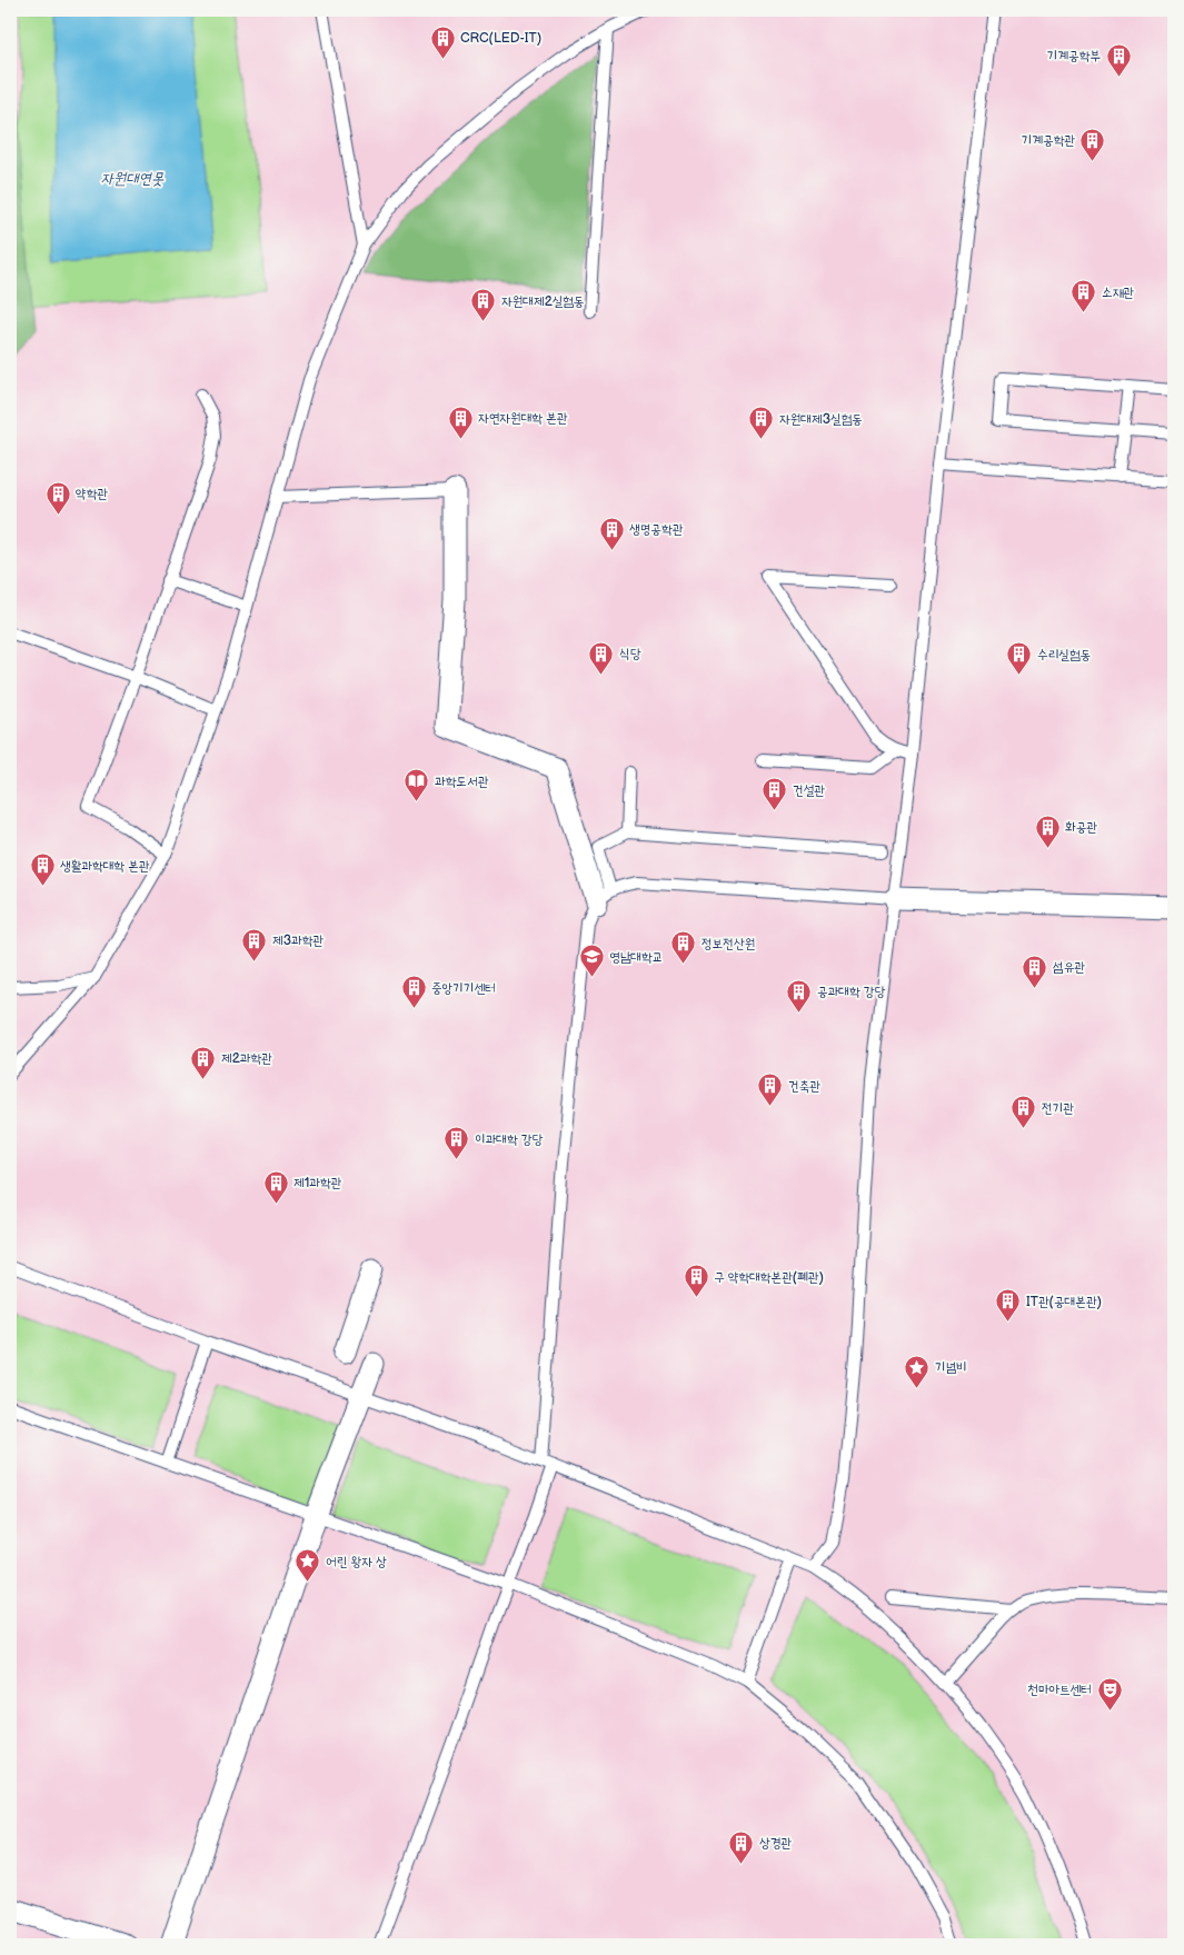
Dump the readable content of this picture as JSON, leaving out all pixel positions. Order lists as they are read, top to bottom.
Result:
{
  "water": ["자원대연못"],
  "places": {
    "building": [
      "CRC(LED-IT)",
      "기계공학부",
      "기계공학관",
      "소재관",
      "자원대제2실험동",
      "자연자원대학 본관",
      "자원대제3실험동",
      "약학관",
      "생명공학관",
      "식당",
      "수리실험동",
      "건설관",
      "화공관",
      "생활과학대학 본관",
      "제3과학관",
      "정보전산원",
      "섬유관",
      "중앙기기센터",
      "공과대학 강당",
      "제2과학관",
      "건축관",
      "전기관",
      "이과대학 강당",
      "제1과학관",
      "구 약학대학본관(폐관)",
      "IT관(공대본관)",
      "상경관"
    ],
    "library": ["과학도서관"],
    "school or university": ["영남대학교"],
    "place": ["기념비", "어린 왕자 상"],
    "theatre": ["천마아트센터"]
  }
}
